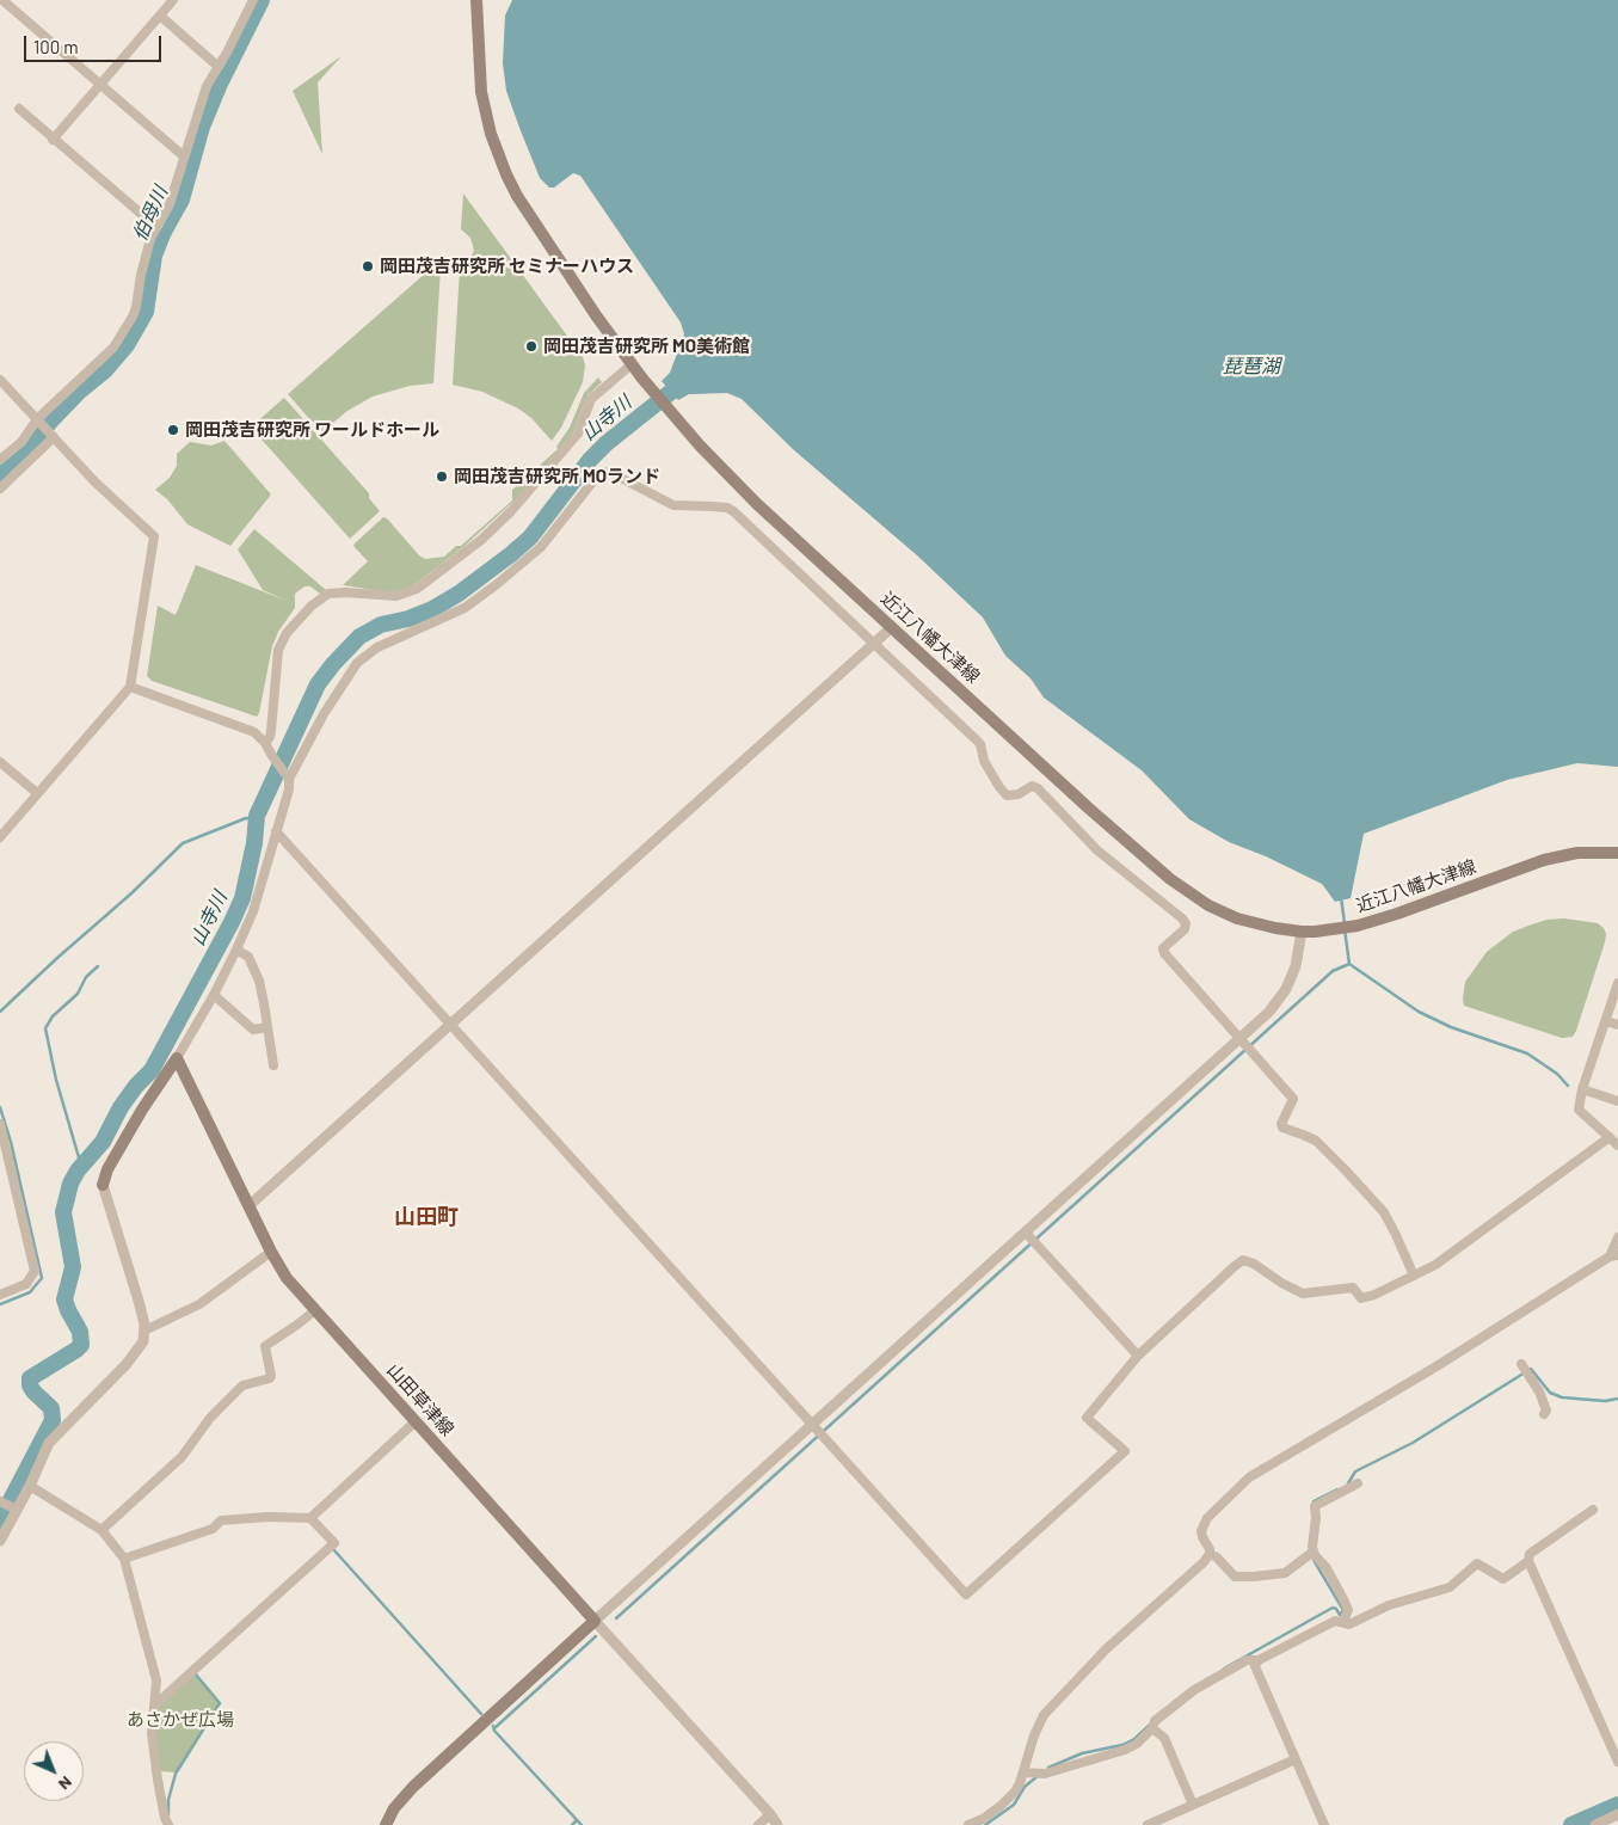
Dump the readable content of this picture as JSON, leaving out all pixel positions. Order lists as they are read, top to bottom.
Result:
{
  "streets": {
    "main road": ["近江八幡大津線", "山田草津線"]
  },
  "districts": ["山田町"],
  "water": ["伯母川", "琵琶湖", "山寺川"],
  "parks": ["あさかぜ広場"],
  "places": [
    "岡田茂吉研究所 セミナーハウス",
    "岡田茂吉研究所 MO美術館",
    "岡田茂吉研究所 ワールドホール",
    "岡田茂吉研究所 MOランド"
  ],
  "scale_bar": "100 m",
  "north": "bottom right"
}
